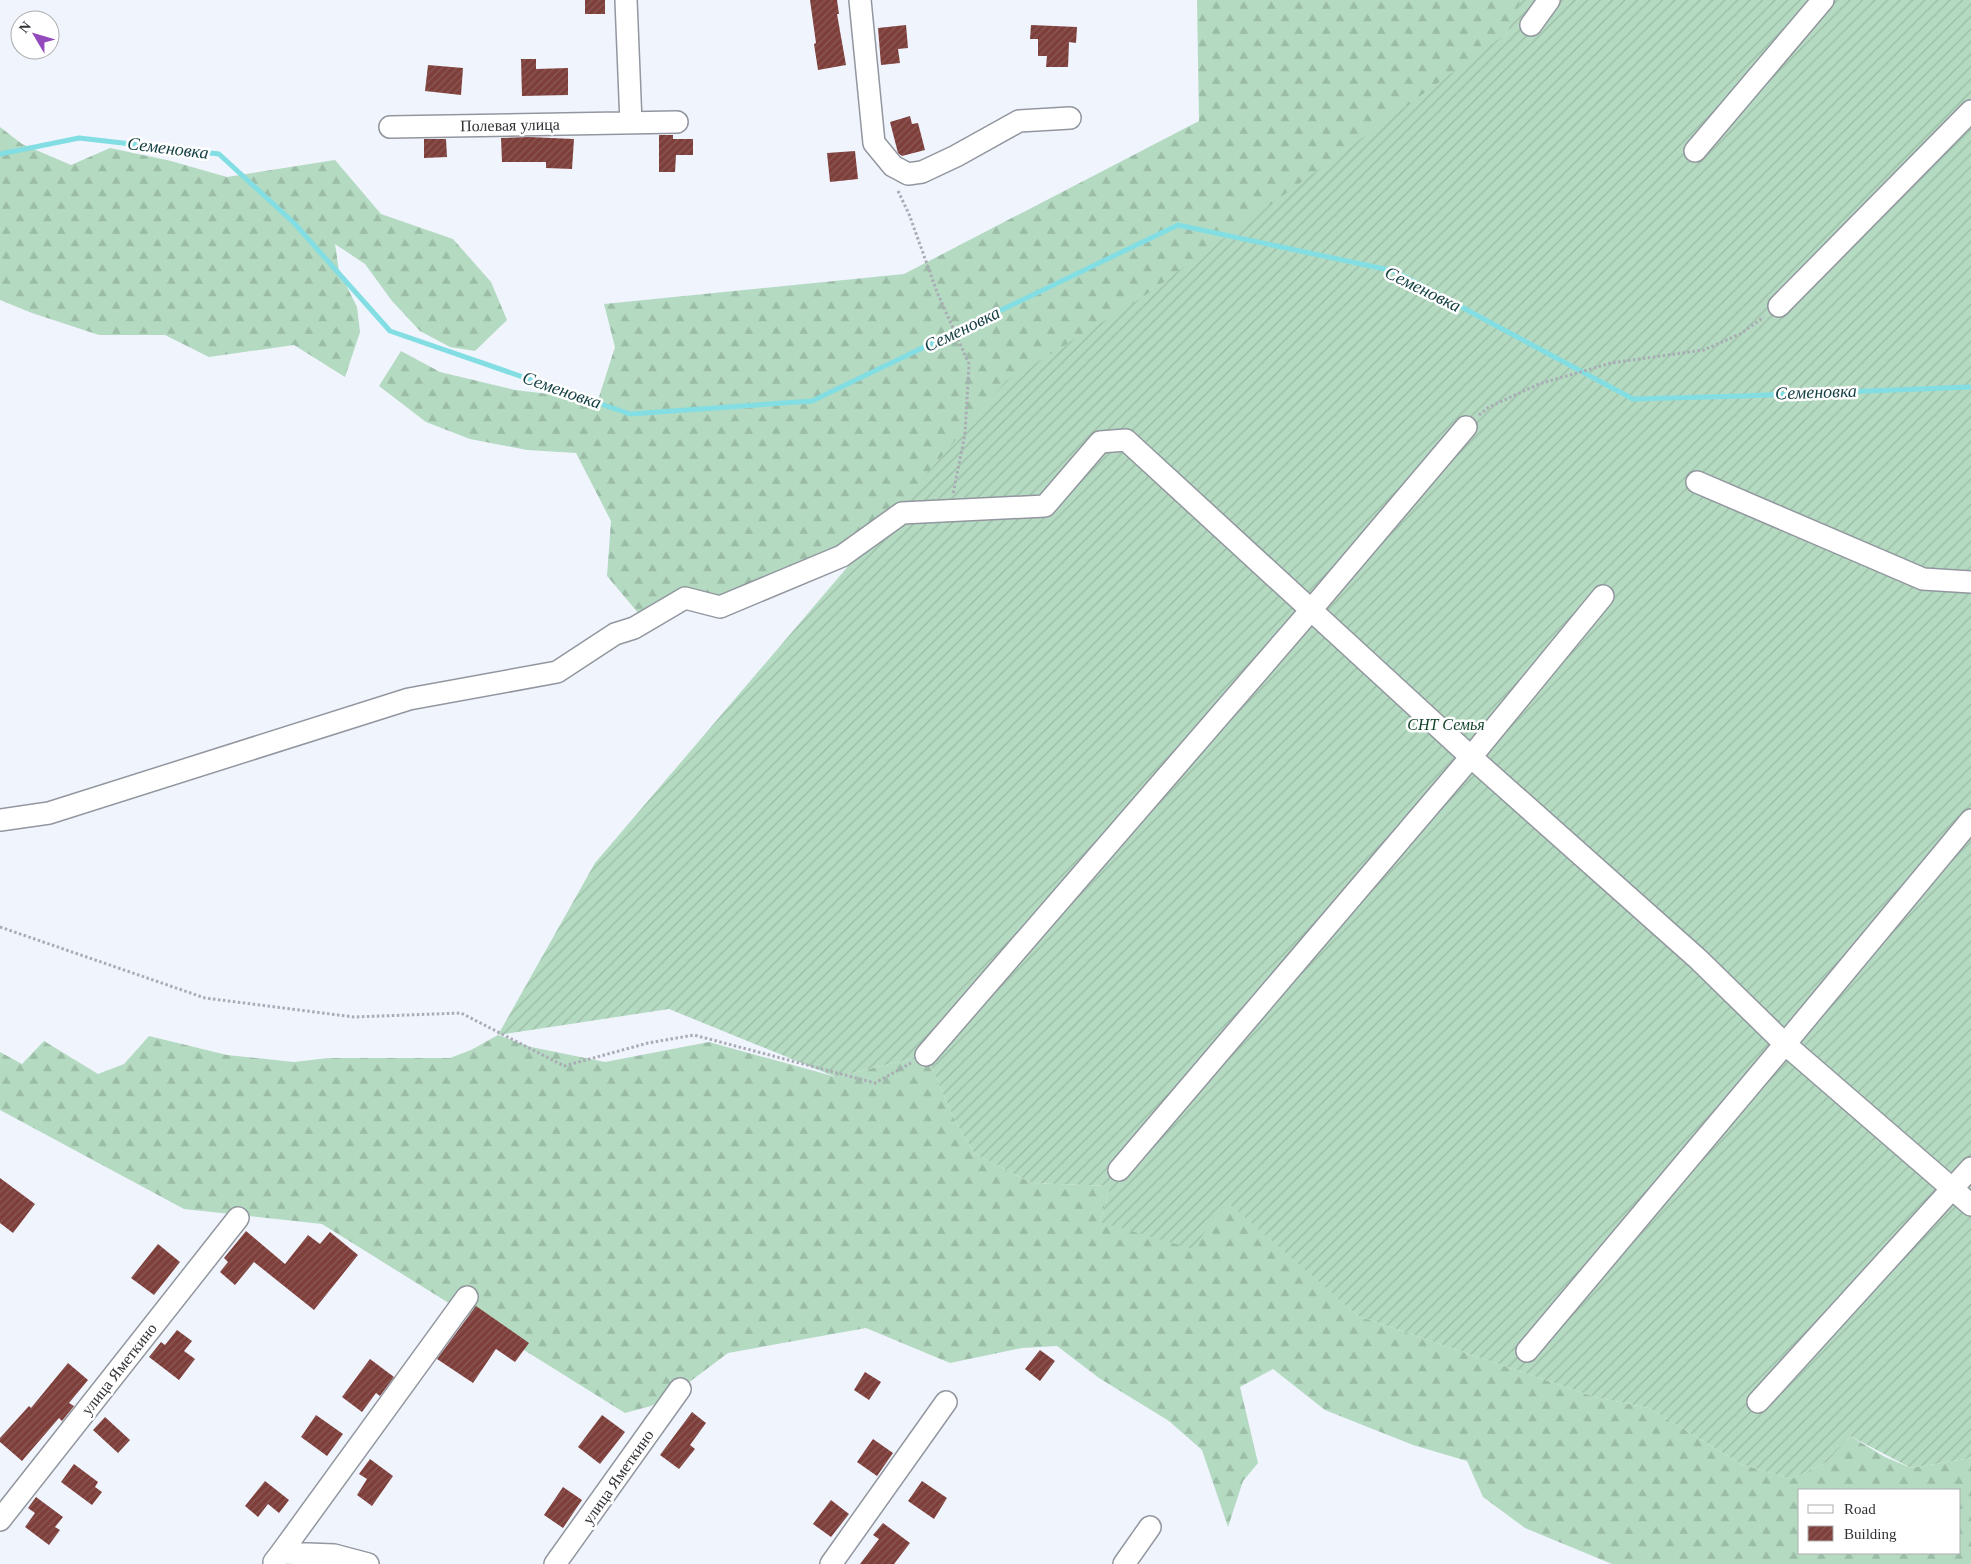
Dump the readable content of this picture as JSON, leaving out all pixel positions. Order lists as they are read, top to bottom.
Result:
{
  "streets": {
    "street": ["Полевая улица", "улица Яметкино"]
  },
  "water": ["Семеновка"],
  "parks": ["СНТ Семья"],
  "legend": ["Road", "Building"],
  "north": "top left"
}
